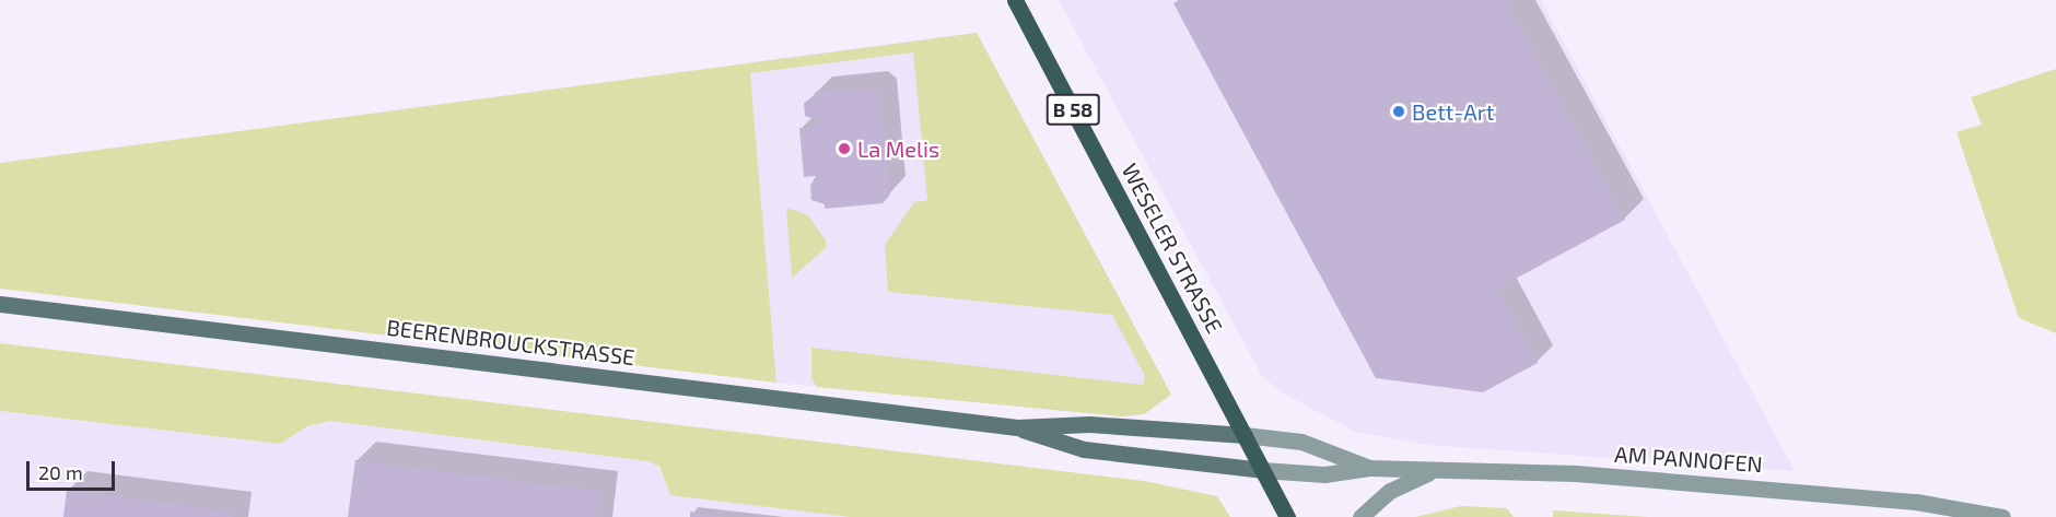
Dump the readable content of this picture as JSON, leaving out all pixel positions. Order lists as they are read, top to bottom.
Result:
{
  "streets": {
    "main road": ["B 58", "WESELER STRASSE", "BEERENBROUCKSTRASSE"],
    "street": ["AM PANNOFEN"]
  },
  "crossings": [
    ["WESELER STRASSE", "BEERENBROUCKSTRASSE"]
  ],
  "places": ["Bett-Art", "La Melis"],
  "scale_bar": "20 m"
}
